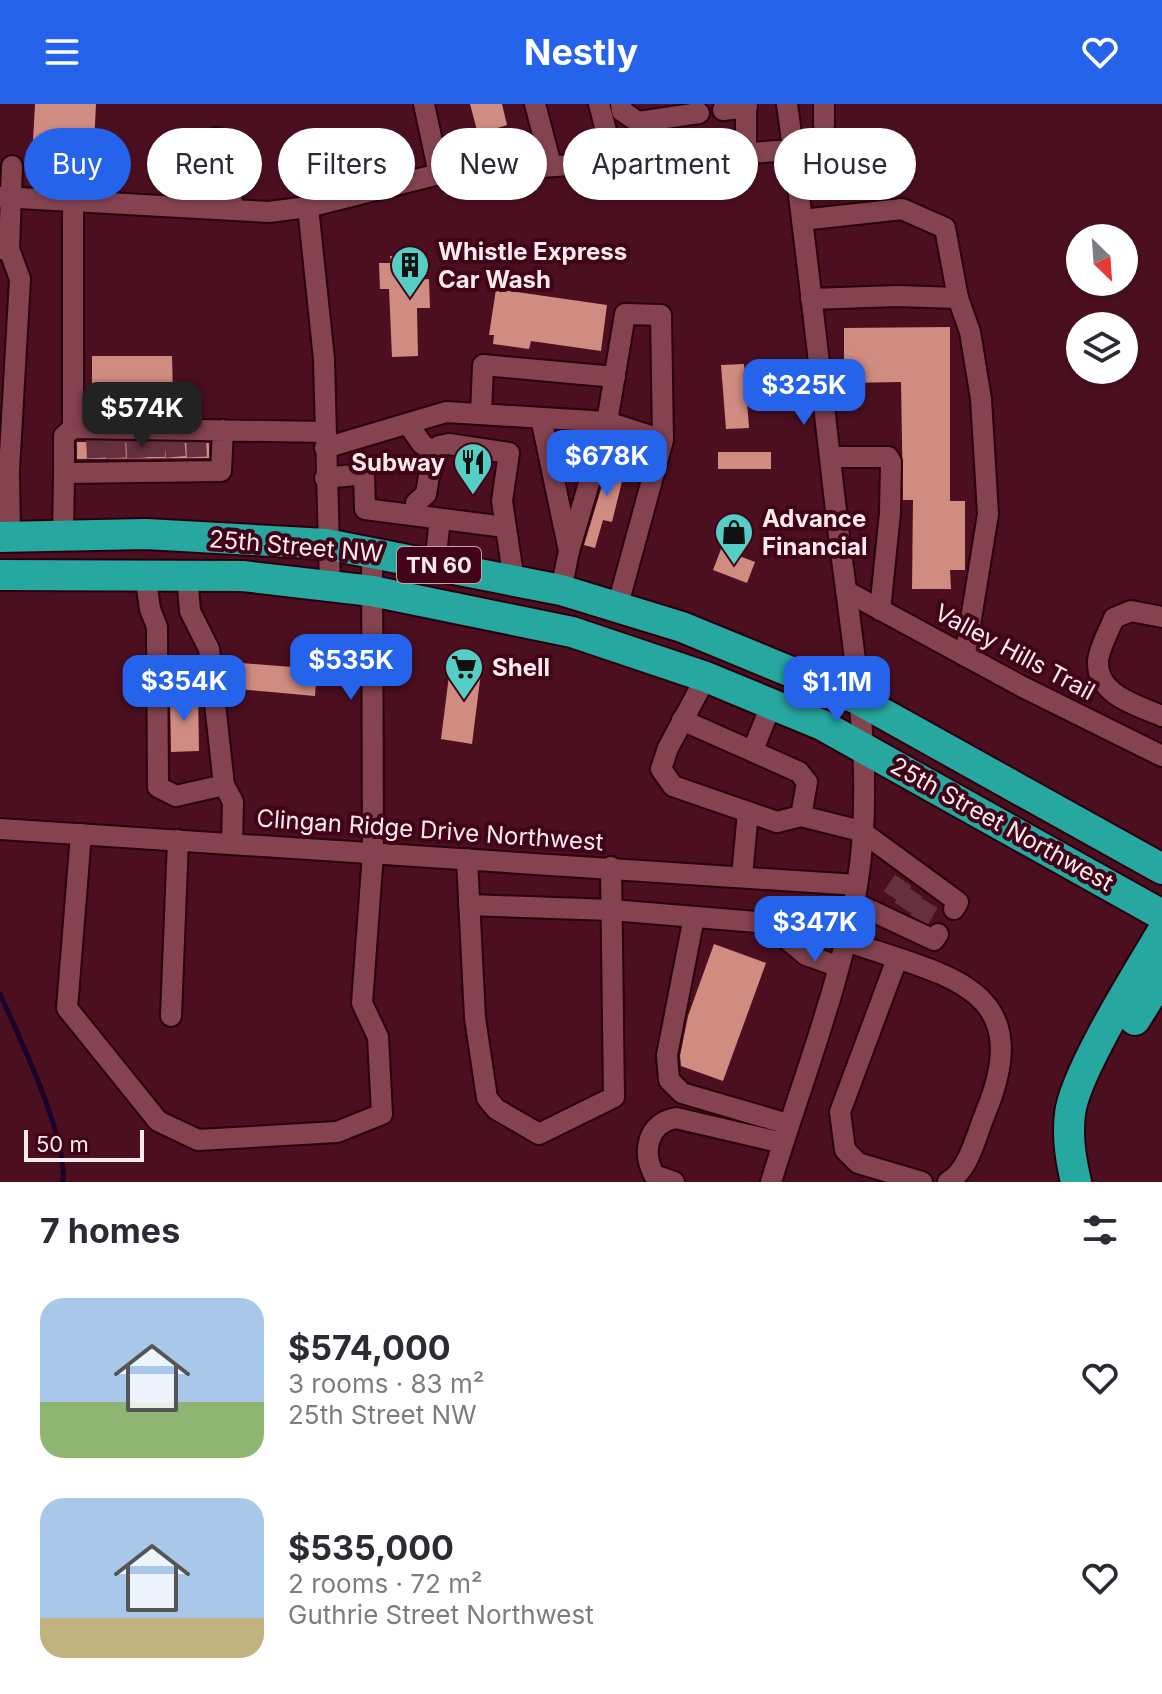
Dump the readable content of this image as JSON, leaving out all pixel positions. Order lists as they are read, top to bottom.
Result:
{
  "streets": {
    "highway": ["25th Street NW", "TN 60", "25th Street Northwest"],
    "street": ["Valley Hills Trail", "Clingan Ridge Drive Northwest"]
  },
  "crossings": [
    ["25th Street NW", "25th Street Northwest"]
  ],
  "places": {
    "building": ["Whistle Express Car Wash"],
    "restaurant": ["Subway"],
    "shop": ["Advance Financial"],
    "supermarket": ["Shell"]
  },
  "scale_bar": "50 m",
  "north": "bottom right",
  "page": {
    "header": "Nestly",
    "chip": [
      "Buy",
      "Rent",
      "Filters",
      "New",
      "Apartment",
      "House"
    ],
    "price": [
      "$325K",
      "$574K",
      "$678K",
      "$535K",
      "$354K",
      "$1.1M",
      "$347K"
    ],
    "scale": "50 m",
    "heading": "7 homes",
    "list": [
      {
        "name": "$574,000",
        "note": "3 rooms · 83 m² · 25th Street NW"
      },
      {
        "name": "$535,000",
        "note": "2 rooms · 72 m² · Guthrie Street Northwest"
      }
    ]
  }
}
